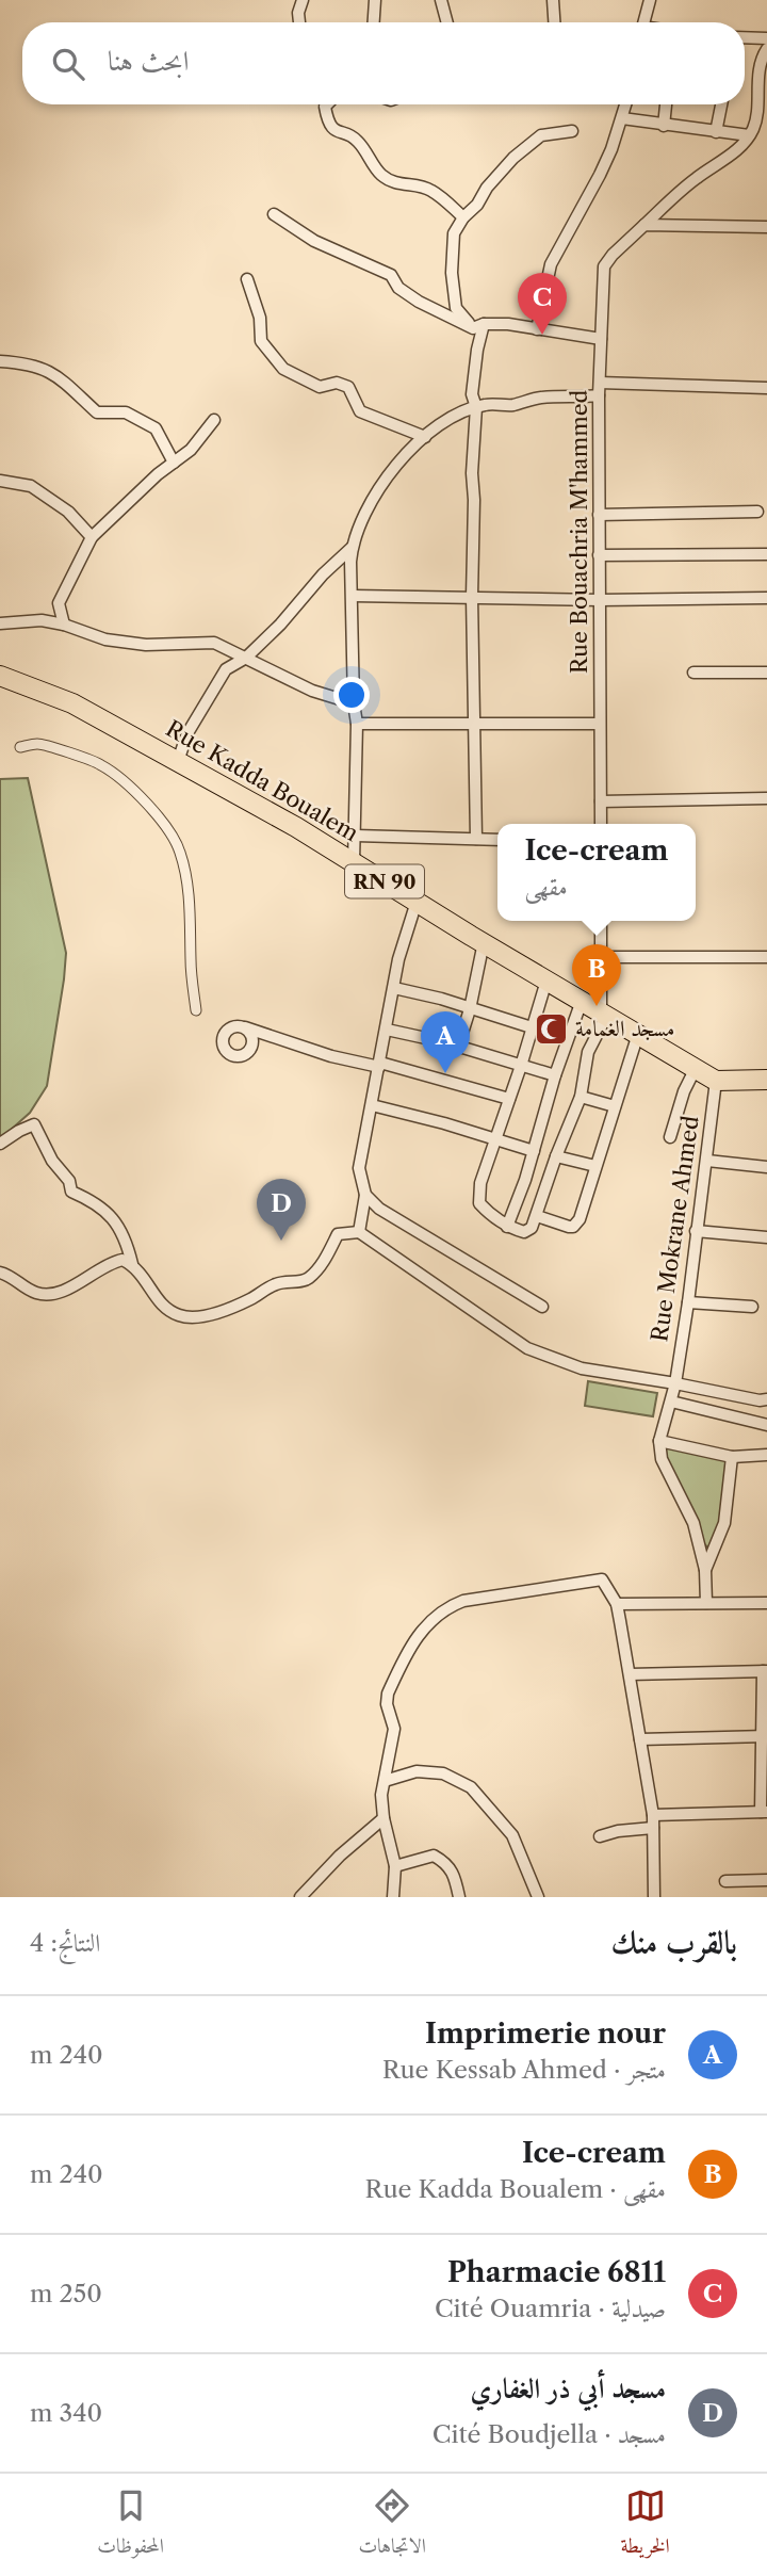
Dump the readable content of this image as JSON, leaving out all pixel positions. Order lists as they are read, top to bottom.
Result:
{
  "streets": {
    "main road": ["Rue Kadda Boualem", "RN 90"],
    "street": ["Rue Bouachria M'hammed", "Rue Mokrane Ahmed"]
  },
  "crossings": [
    ["Rue Kadda Boualem", "Rue Mokrane Ahmed"]
  ],
  "places": {
    "mosque": ["مسجد الغمامة"]
  },
  "page": {
    "search": "ابحث هنا",
    "pins": [
      "C",
      "B",
      "A",
      "D"
    ],
    "popup": ["Ice-cream", "مقهى"],
    "heading": ["بالقرب منك", "النتائج: 4"],
    "list": [
      {
        "mark": "A",
        "name": "Imprimerie nour",
        "note": "متجر · Rue Kessab Ahmed",
        "value": "240 m"
      },
      {
        "mark": "B",
        "name": "Ice-cream",
        "note": "مقهى · Rue Kadda Boualem",
        "value": "240 m"
      },
      {
        "mark": "C",
        "name": "Pharmacie 6811",
        "note": "صيدلية · Cité Ouamria",
        "value": "250 m"
      },
      {
        "mark": "D",
        "name": "مسجد أبي ذر الغفاري",
        "note": "مسجد · Cité Boudjella",
        "value": "340 m"
      }
    ],
    "nav": ["الخريطة", "الاتجاهات", "المحفوظات"]
  }
}
